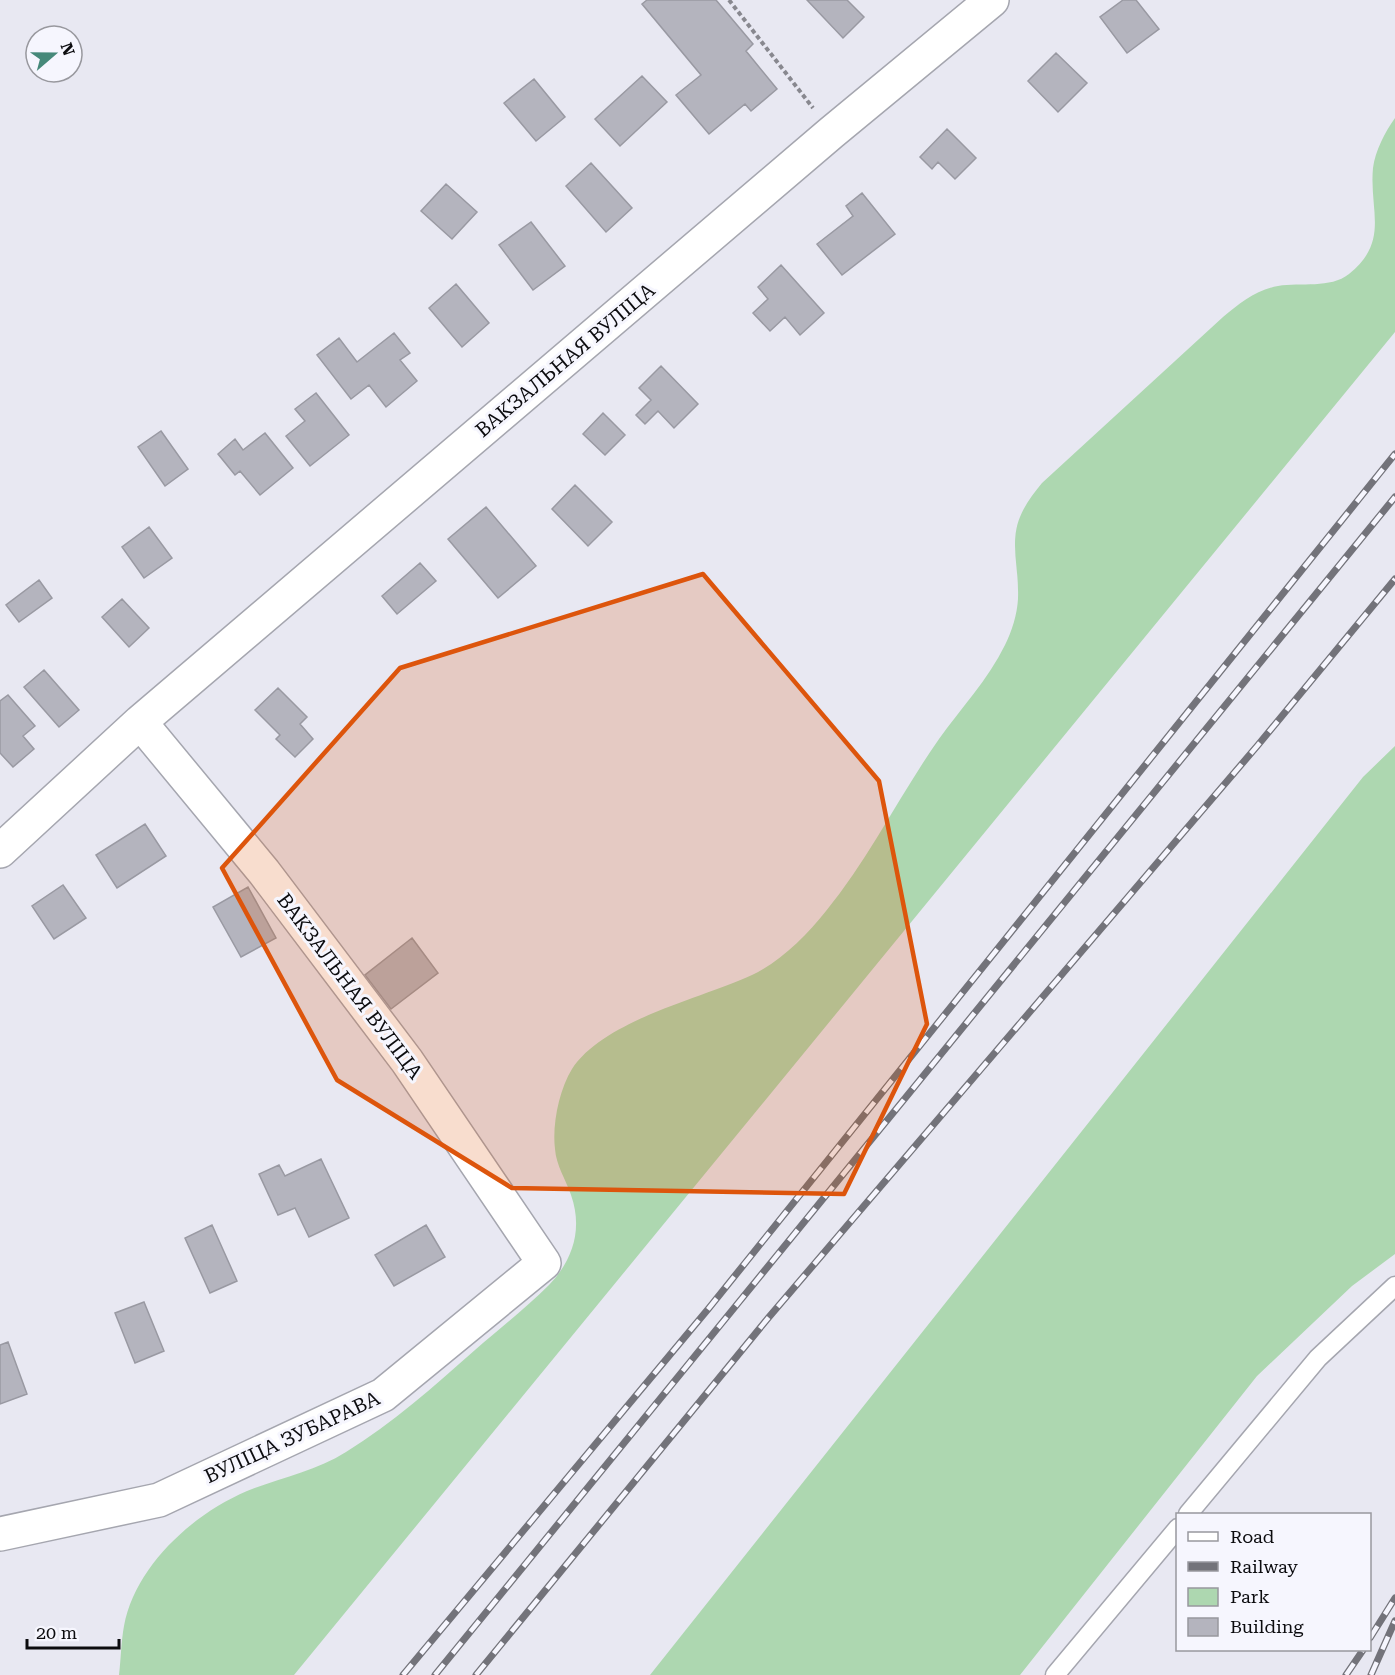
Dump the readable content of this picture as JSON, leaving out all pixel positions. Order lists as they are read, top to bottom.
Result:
{
  "streets": {
    "street": ["ВАКЗАЛЬНАЯ ВУЛІЦА", "ВУЛІЦА ЗУБАРАВА"]
  },
  "crossings": [
    ["ВАКЗАЛЬНАЯ ВУЛІЦА", "ВУЛІЦА ЗУБАРАВА"]
  ],
  "legend": [
    "Road",
    "Railway",
    "Park",
    "Building"
  ],
  "scale_bar": "20 m",
  "north": "right"
}
